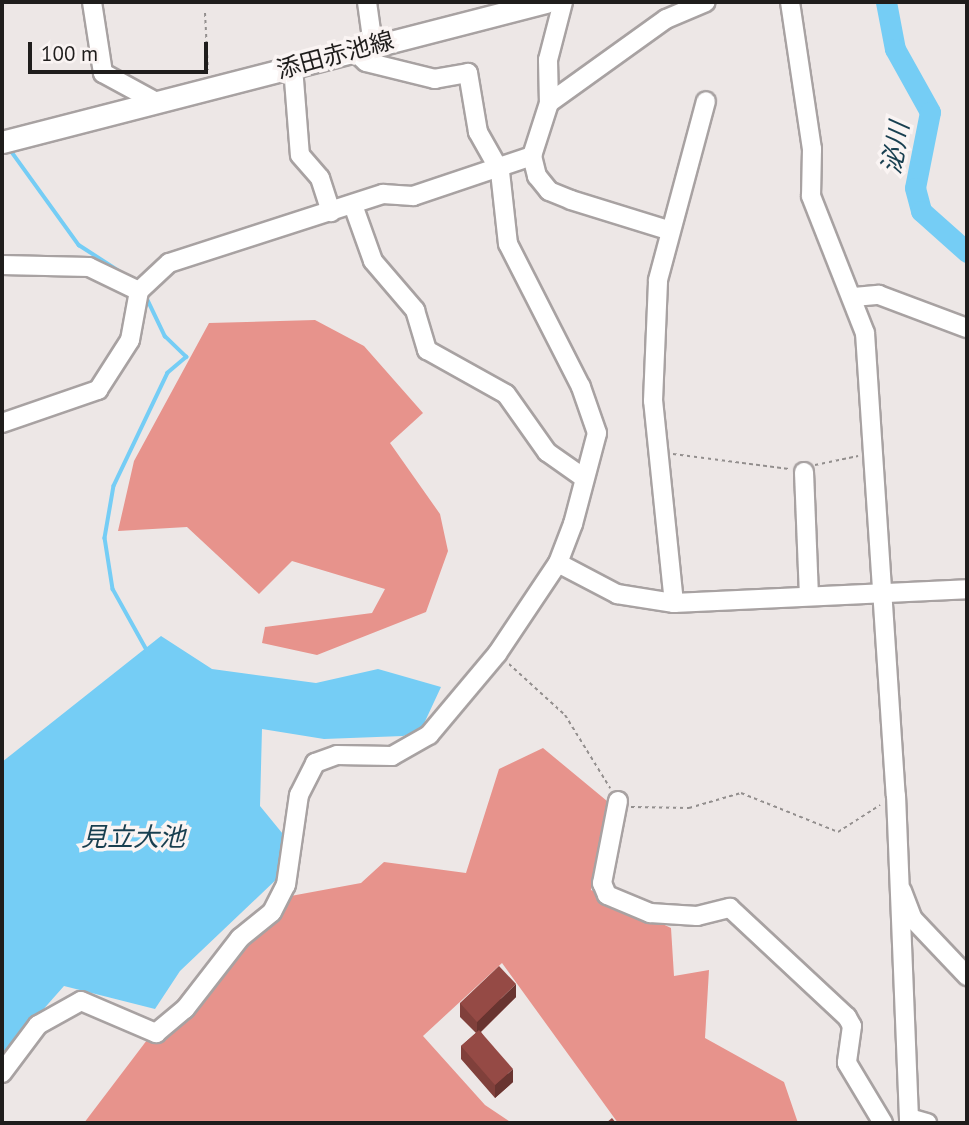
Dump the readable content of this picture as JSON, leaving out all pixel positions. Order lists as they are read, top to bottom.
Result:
{
  "streets": {
    "main road": ["添田赤池線"]
  },
  "water": ["泌川", "見立大池"],
  "scale_bar": "100 m"
}
